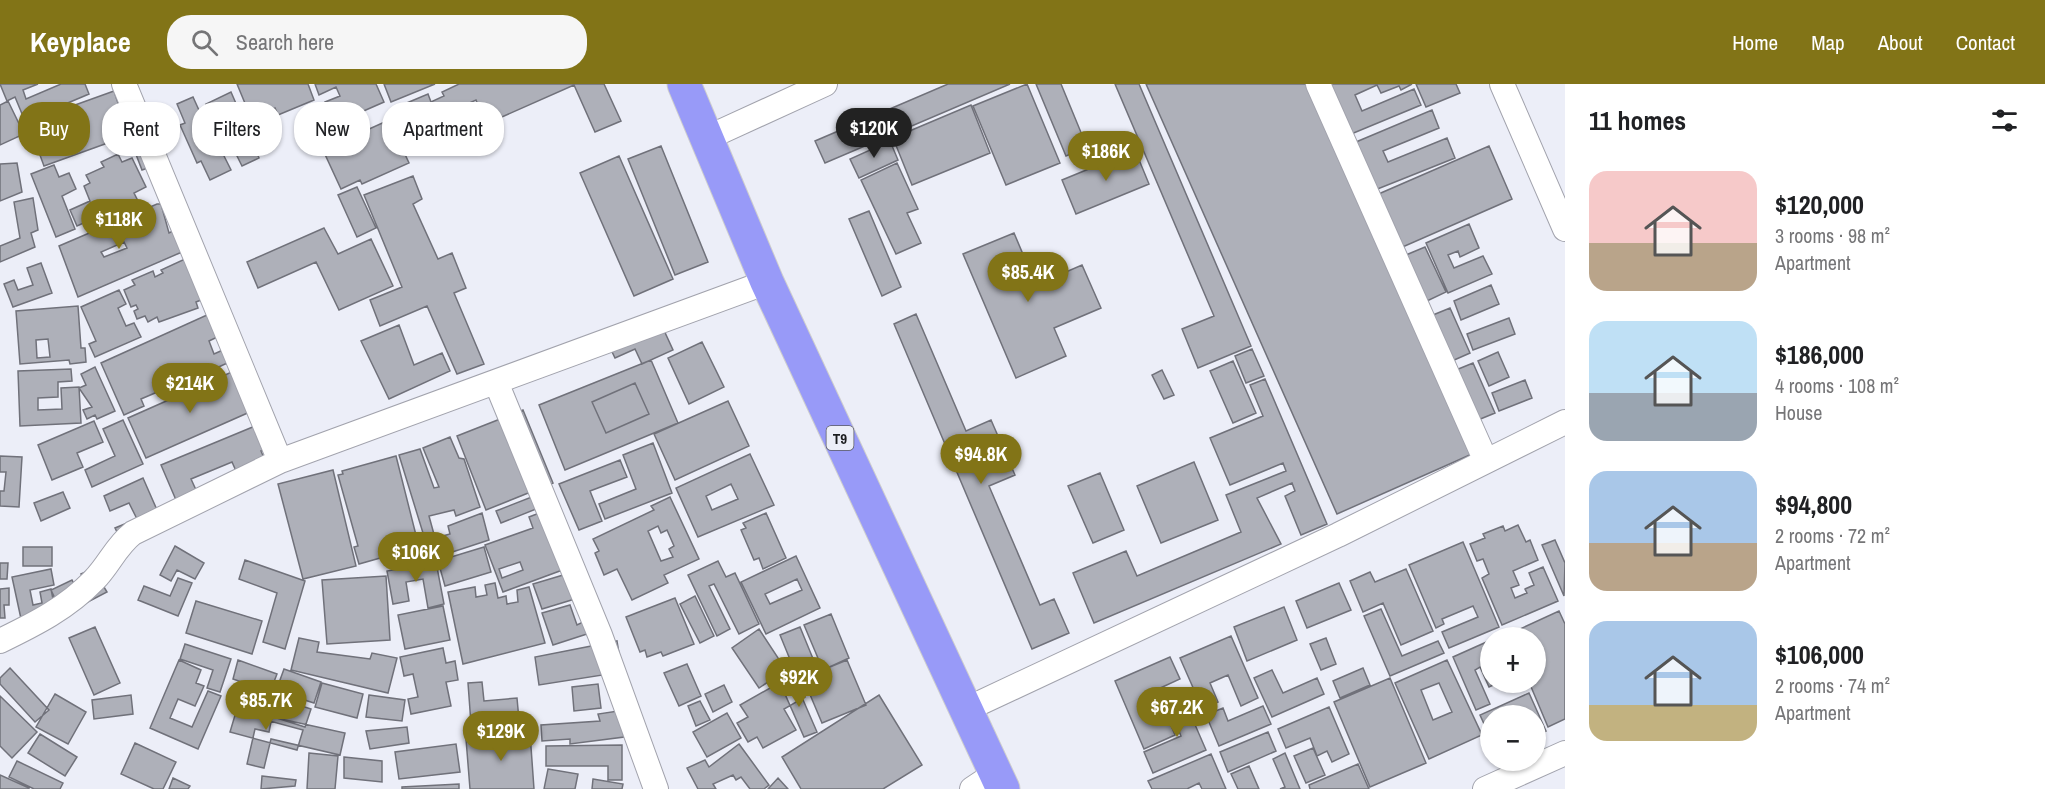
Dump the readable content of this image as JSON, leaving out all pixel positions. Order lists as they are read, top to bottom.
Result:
{
  "streets": {
    "highway": ["T9"]
  },
  "page": {
    "header": "Keyplace",
    "search": "Search here",
    "nav": [
      "Home",
      "Map",
      "About",
      "Contact"
    ],
    "heading": "11 homes",
    "chip": [
      "Buy",
      "Rent",
      "Filters",
      "New",
      "Apartment"
    ],
    "price": [
      "$120K",
      "$186K",
      "$118K",
      "$85.4K",
      "$214K",
      "$94.8K",
      "$106K",
      "$92K",
      "$85.7K",
      "$67.2K",
      "$129K"
    ],
    "list": [
      {
        "name": "$120,000",
        "note": "3 rooms · 98 m² · Apartment"
      },
      {
        "name": "$186,000",
        "note": "4 rooms · 108 m² · House"
      },
      {
        "name": "$94,800",
        "note": "2 rooms · 72 m² · Apartment"
      },
      {
        "name": "$106,000",
        "note": "2 rooms · 74 m² · Apartment"
      }
    ],
    "map_buttons": ["+", "−"]
  }
}
